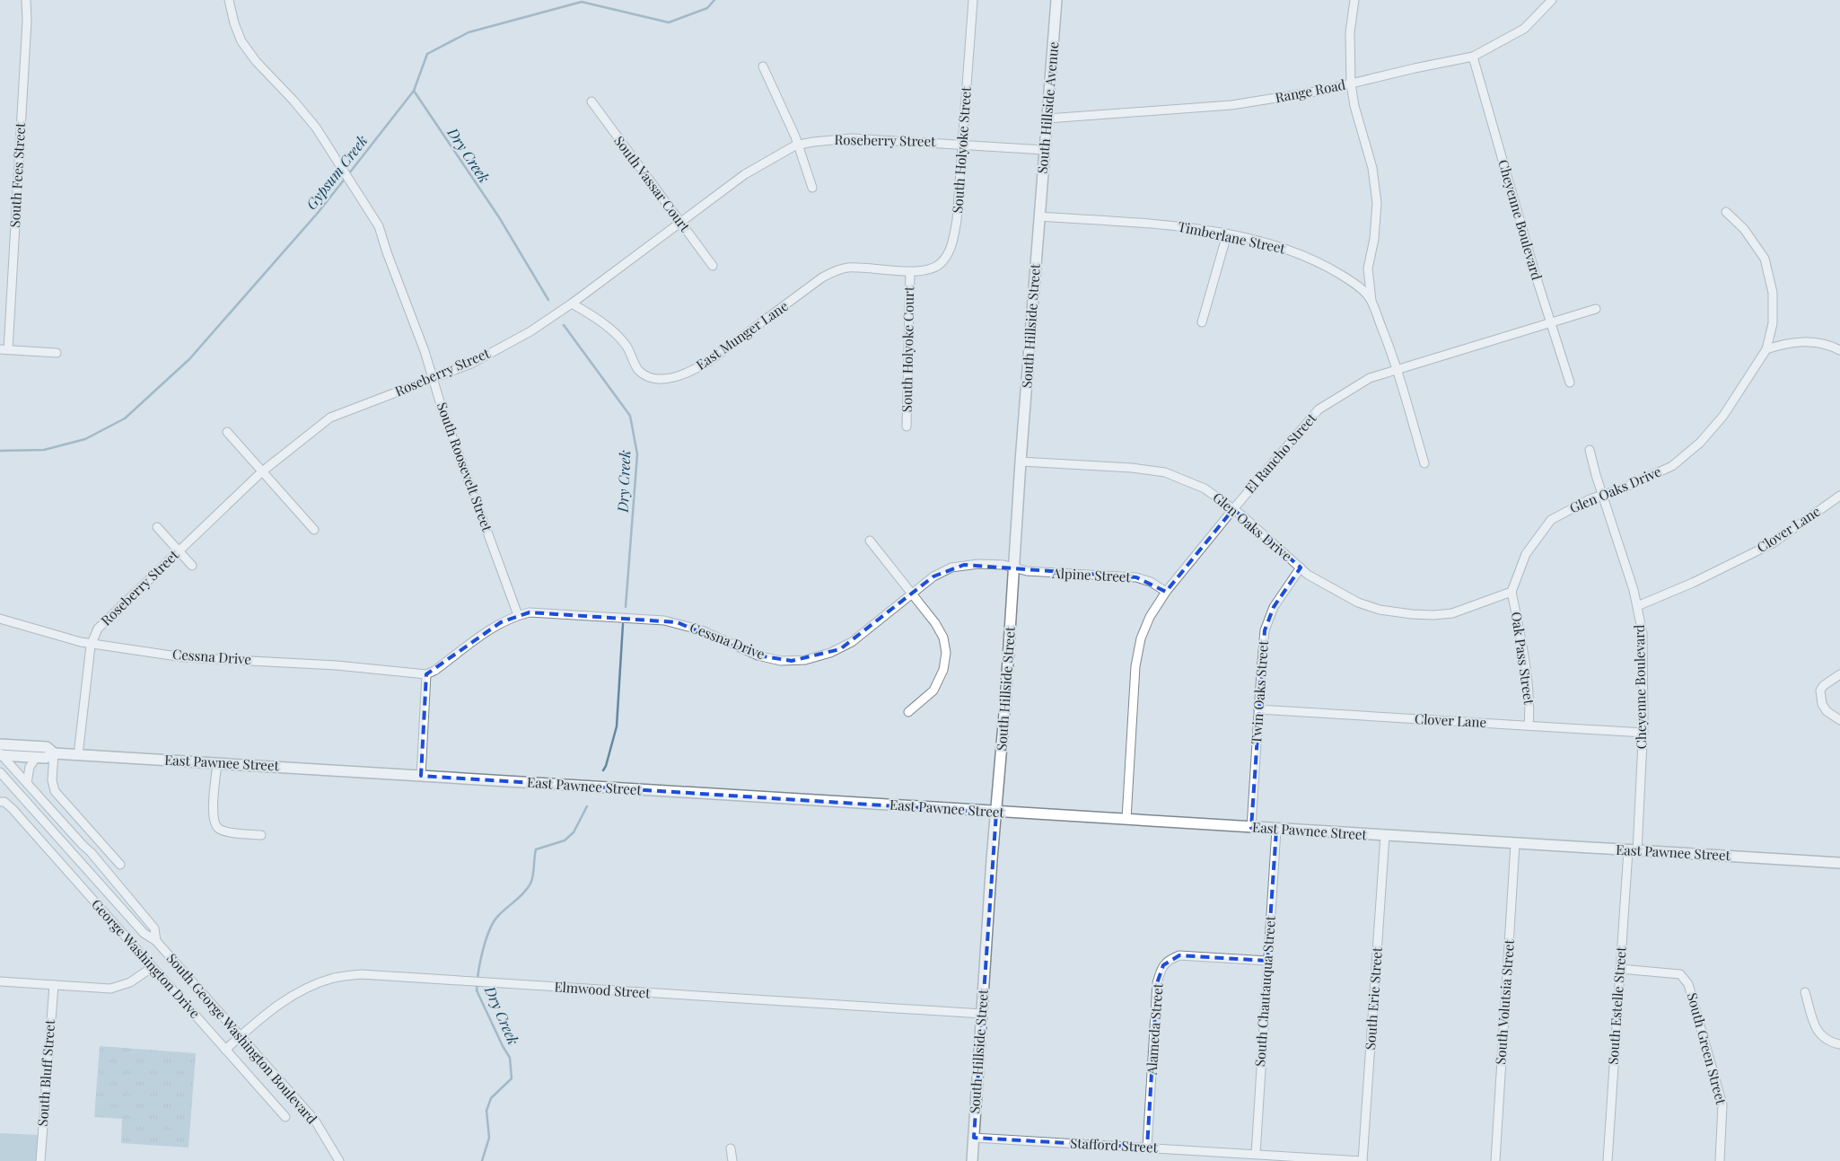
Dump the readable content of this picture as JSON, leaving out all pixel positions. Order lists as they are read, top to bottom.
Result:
{
  "streets": {
    "main road": ["South Hillside Avenue", "South Hillside Street", "East Pawnee Street"],
    "street": [
      "Range Road",
      "Roseberry Street",
      "South Holyoke Street",
      "South Fees Street",
      "South Vassar Court",
      "Cheyenne Boulevard",
      "Timberlane Street",
      "East Munger Lane",
      "South Holyoke Court",
      "El Rancho Street",
      "South Roosevelt Street",
      "Glen Oaks Drive",
      "Clover Lane",
      "Alpine Street",
      "Cessna Drive",
      "Oak Pass Street",
      "Twin Oaks Street",
      "George Washington Drive",
      "Elmwood Street",
      "South Chautauqua Street",
      "South Erie Street",
      "South Volutsia Street",
      "South Estelle Street",
      "Alameda Street",
      "South George Washington Boulevard",
      "South Green Street",
      "South Bluff Street",
      "Stafford Street"
    ]
  },
  "crossings": [
    ["Range Road", "South Hillside Avenue"],
    ["Range Road", "Cheyenne Boulevard"],
    ["South Hillside Avenue", "Roseberry Street"],
    ["South Hillside Avenue", "Timberlane Street"],
    ["South Hillside Avenue", "South Hillside Street"],
    ["Roseberry Street", "South Holyoke Street"],
    ["Roseberry Street", "South Vassar Court"],
    ["Roseberry Street", "East Munger Lane"],
    ["Roseberry Street", "South Roosevelt Street"],
    ["Roseberry Street", "Cessna Drive"],
    ["Roseberry Street", "East Pawnee Street"],
    ["South Holyoke Street", "East Munger Lane"],
    ["South Holyoke Street", "South Holyoke Court"],
    ["Cheyenne Boulevard", "El Rancho Street"],
    ["Cheyenne Boulevard", "Glen Oaks Drive"],
    ["Cheyenne Boulevard", "Clover Lane"],
    ["Cheyenne Boulevard", "East Pawnee Street"],
    ["Cheyenne Boulevard", "South Estelle Street"],
    ["Timberlane Street", "South Hillside Street"],
    ["Timberlane Street", "El Rancho Street"],
    ["South Hillside Street", "Glen Oaks Drive"],
    ["South Hillside Street", "Alpine Street"],
    ["South Hillside Street", "Cessna Drive"],
    ["South Hillside Street", "East Pawnee Street"],
    ["South Hillside Street", "Elmwood Street"],
    ["South Hillside Street", "Stafford Street"],
    ["East Munger Lane", "South Holyoke Court"],
    ["El Rancho Street", "Glen Oaks Drive"],
    ["El Rancho Street", "Alpine Street"],
    ["El Rancho Street", "East Pawnee Street"],
    ["South Roosevelt Street", "Cessna Drive"],
    ["Glen Oaks Drive", "Oak Pass Street"],
    ["Glen Oaks Drive", "Twin Oaks Street"],
    ["Clover Lane", "Oak Pass Street"],
    ["Clover Lane", "Twin Oaks Street"],
    ["Alpine Street", "Cessna Drive"],
    ["Twin Oaks Street", "East Pawnee Street"],
    ["East Pawnee Street", "South Chautauqua Street"],
    ["East Pawnee Street", "South Erie Street"],
    ["East Pawnee Street", "South Volutsia Street"],
    ["East Pawnee Street", "South Estelle Street"],
    ["East Pawnee Street", "South George Washington Boulevard"],
    ["George Washington Drive", "Elmwood Street"],
    ["Elmwood Street", "South George Washington Boulevard"],
    ["South Chautauqua Street", "Alameda Street"],
    ["South Chautauqua Street", "Stafford Street"],
    ["South Erie Street", "Stafford Street"],
    ["South Estelle Street", "South Green Street"],
    ["Alameda Street", "Stafford Street"]
  ],
  "water": ["Dry Creek", "Gypsum Creek"]
}
